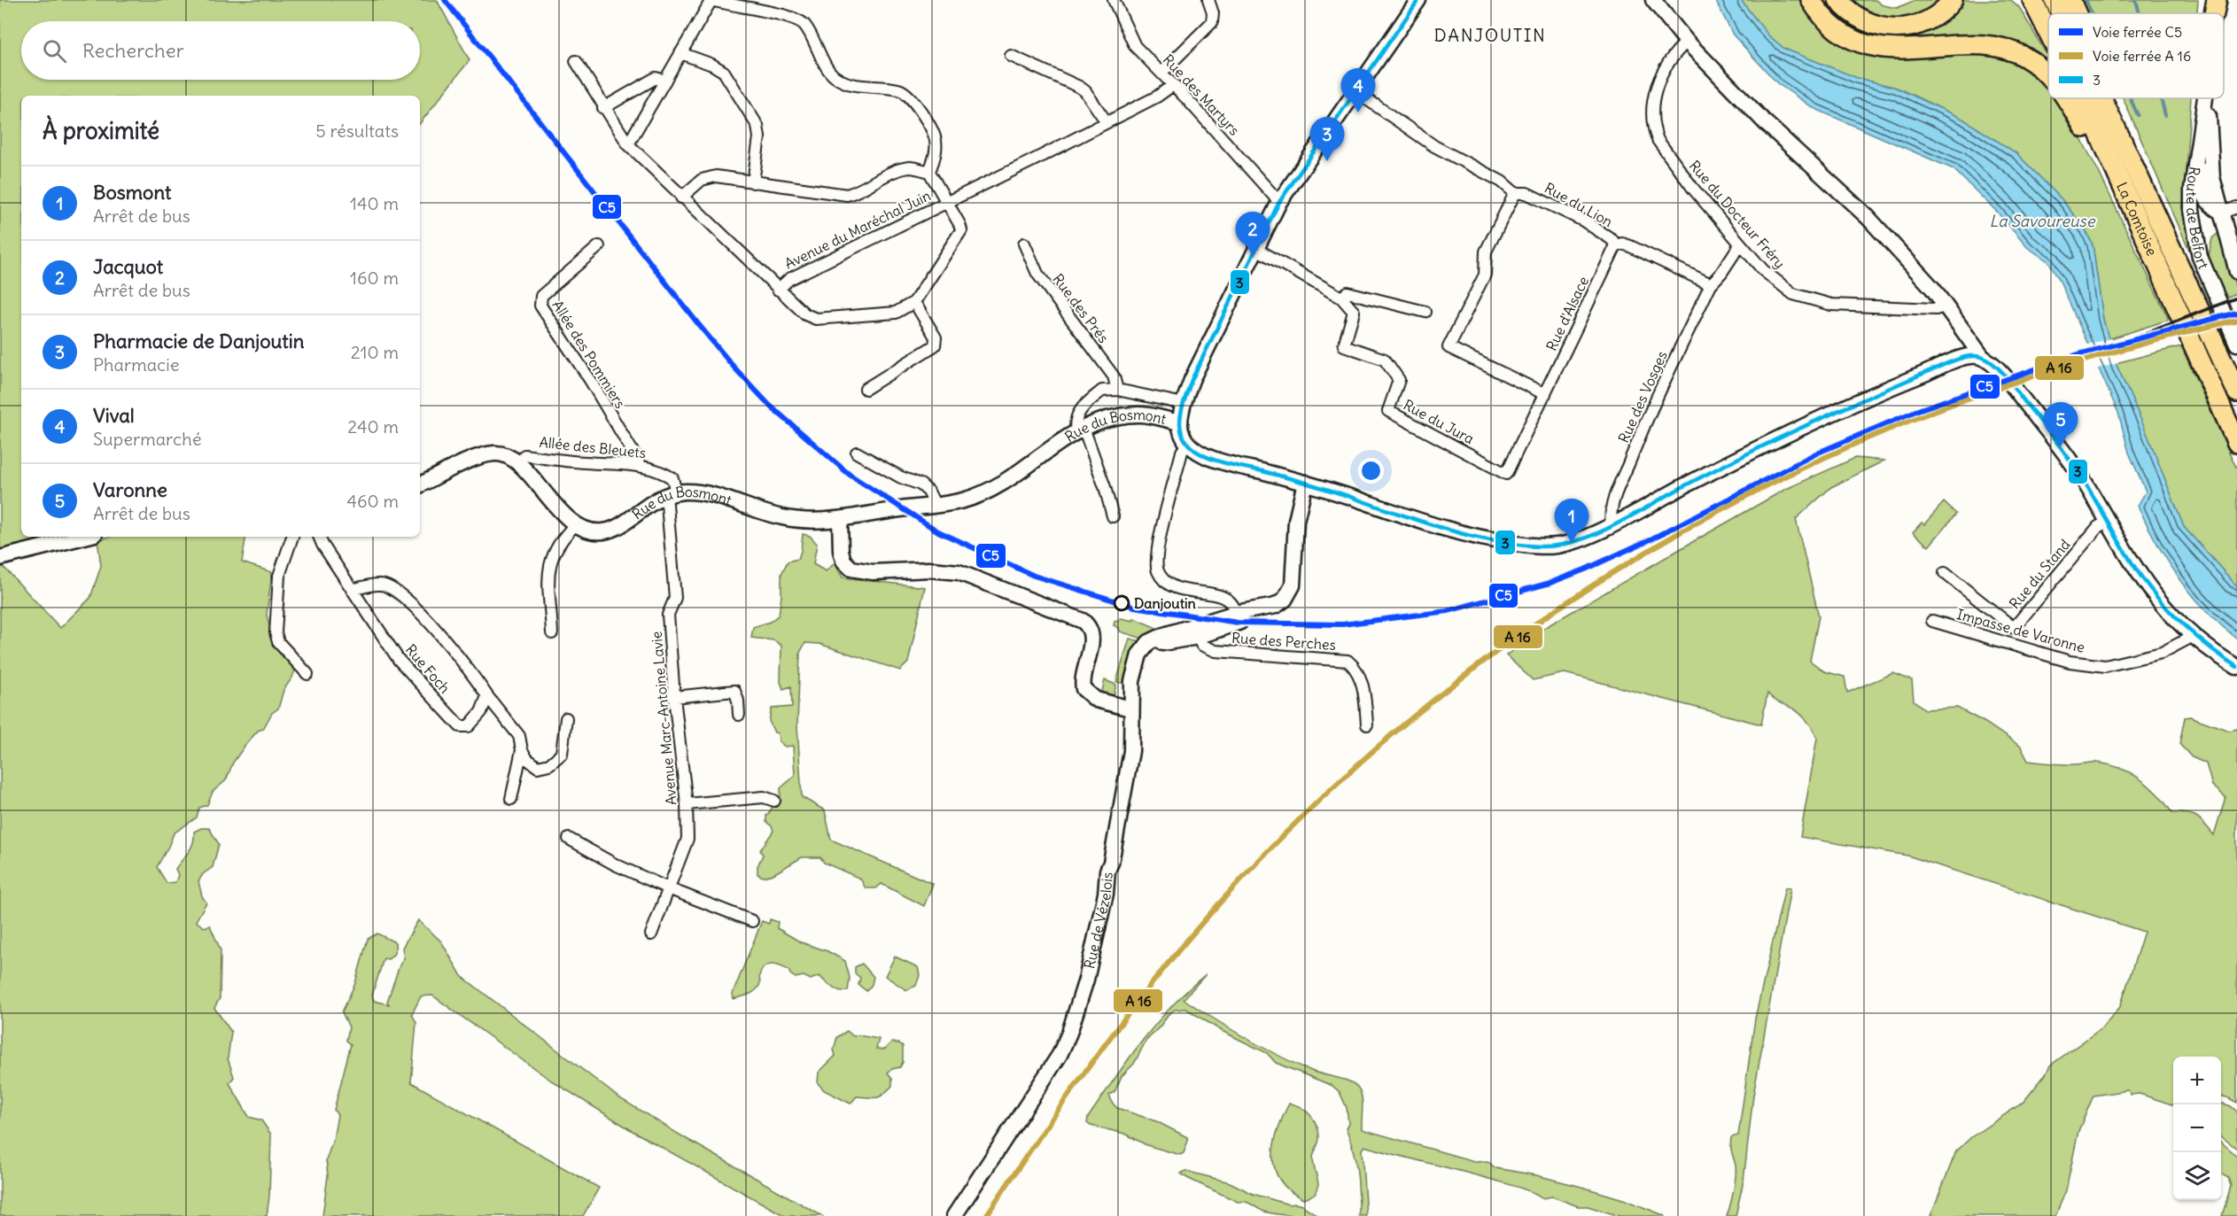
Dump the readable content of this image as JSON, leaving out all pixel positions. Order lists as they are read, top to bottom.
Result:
{
  "streets": {
    "highway": ["La Comtoise"],
    "street": [
      "Rue des Martyrs",
      "Rue du Lion",
      "Rue du Docteur Fréry",
      "Route de Belfort",
      "Avenue du Maréchal Juin",
      "Rue des Prés",
      "Rue d'Alsace",
      "Allée des Pommiers",
      "Rue des Vosges",
      "Rue du Jura",
      "Rue du Bosmont",
      "Allée des Bleuets",
      "Rue du Stand",
      "Impasse de Varonne",
      "Rue des Perches",
      "Rue Foch",
      "Avenue Marc-Antoine Lavie",
      "Rue de Vézelois"
    ]
  },
  "crossings": [
    ["Rue des Martyrs", "Avenue du Maréchal Juin"],
    ["Rue du Lion", "Rue d'Alsace"],
    ["Rue du Lion", "Rue des Vosges"],
    ["Rue du Docteur Fréry", "Rue des Vosges"],
    ["Rue d'Alsace", "Rue du Jura"],
    ["Allée des Pommiers", "Allée des Bleuets"],
    ["Rue du Bosmont", "Allée des Bleuets"],
    ["Rue du Bosmont", "Avenue Marc-Antoine Lavie"],
    ["Allée des Bleuets", "Avenue Marc-Antoine Lavie"],
    ["Rue des Perches", "Rue de Vézelois"]
  ],
  "districts": ["DANJOUTIN"],
  "water": ["La Savoureuse"],
  "places": ["Danjoutin"],
  "lines": ["rail line C5", "transit line 3"],
  "legend": ["Voie ferrée C5", "Voie ferrée A 16", "3"],
  "page": {
    "search": "Rechercher",
    "pins": [
      "4",
      "3",
      "2",
      "5",
      "1"
    ],
    "heading": ["À proximité", "5 résultats"],
    "list": [
      {
        "mark": "1",
        "name": "Bosmont",
        "note": "Arrêt de bus",
        "value": "140 m"
      },
      {
        "mark": "2",
        "name": "Jacquot",
        "note": "Arrêt de bus",
        "value": "160 m"
      },
      {
        "mark": "3",
        "name": "Pharmacie de Danjoutin",
        "note": "Pharmacie",
        "value": "210 m"
      },
      {
        "mark": "4",
        "name": "Vival",
        "note": "Supermarché",
        "value": "240 m"
      },
      {
        "mark": "5",
        "name": "Varonne",
        "note": "Arrêt de bus",
        "value": "460 m"
      }
    ],
    "map_buttons": ["+", "−"]
  }
}
